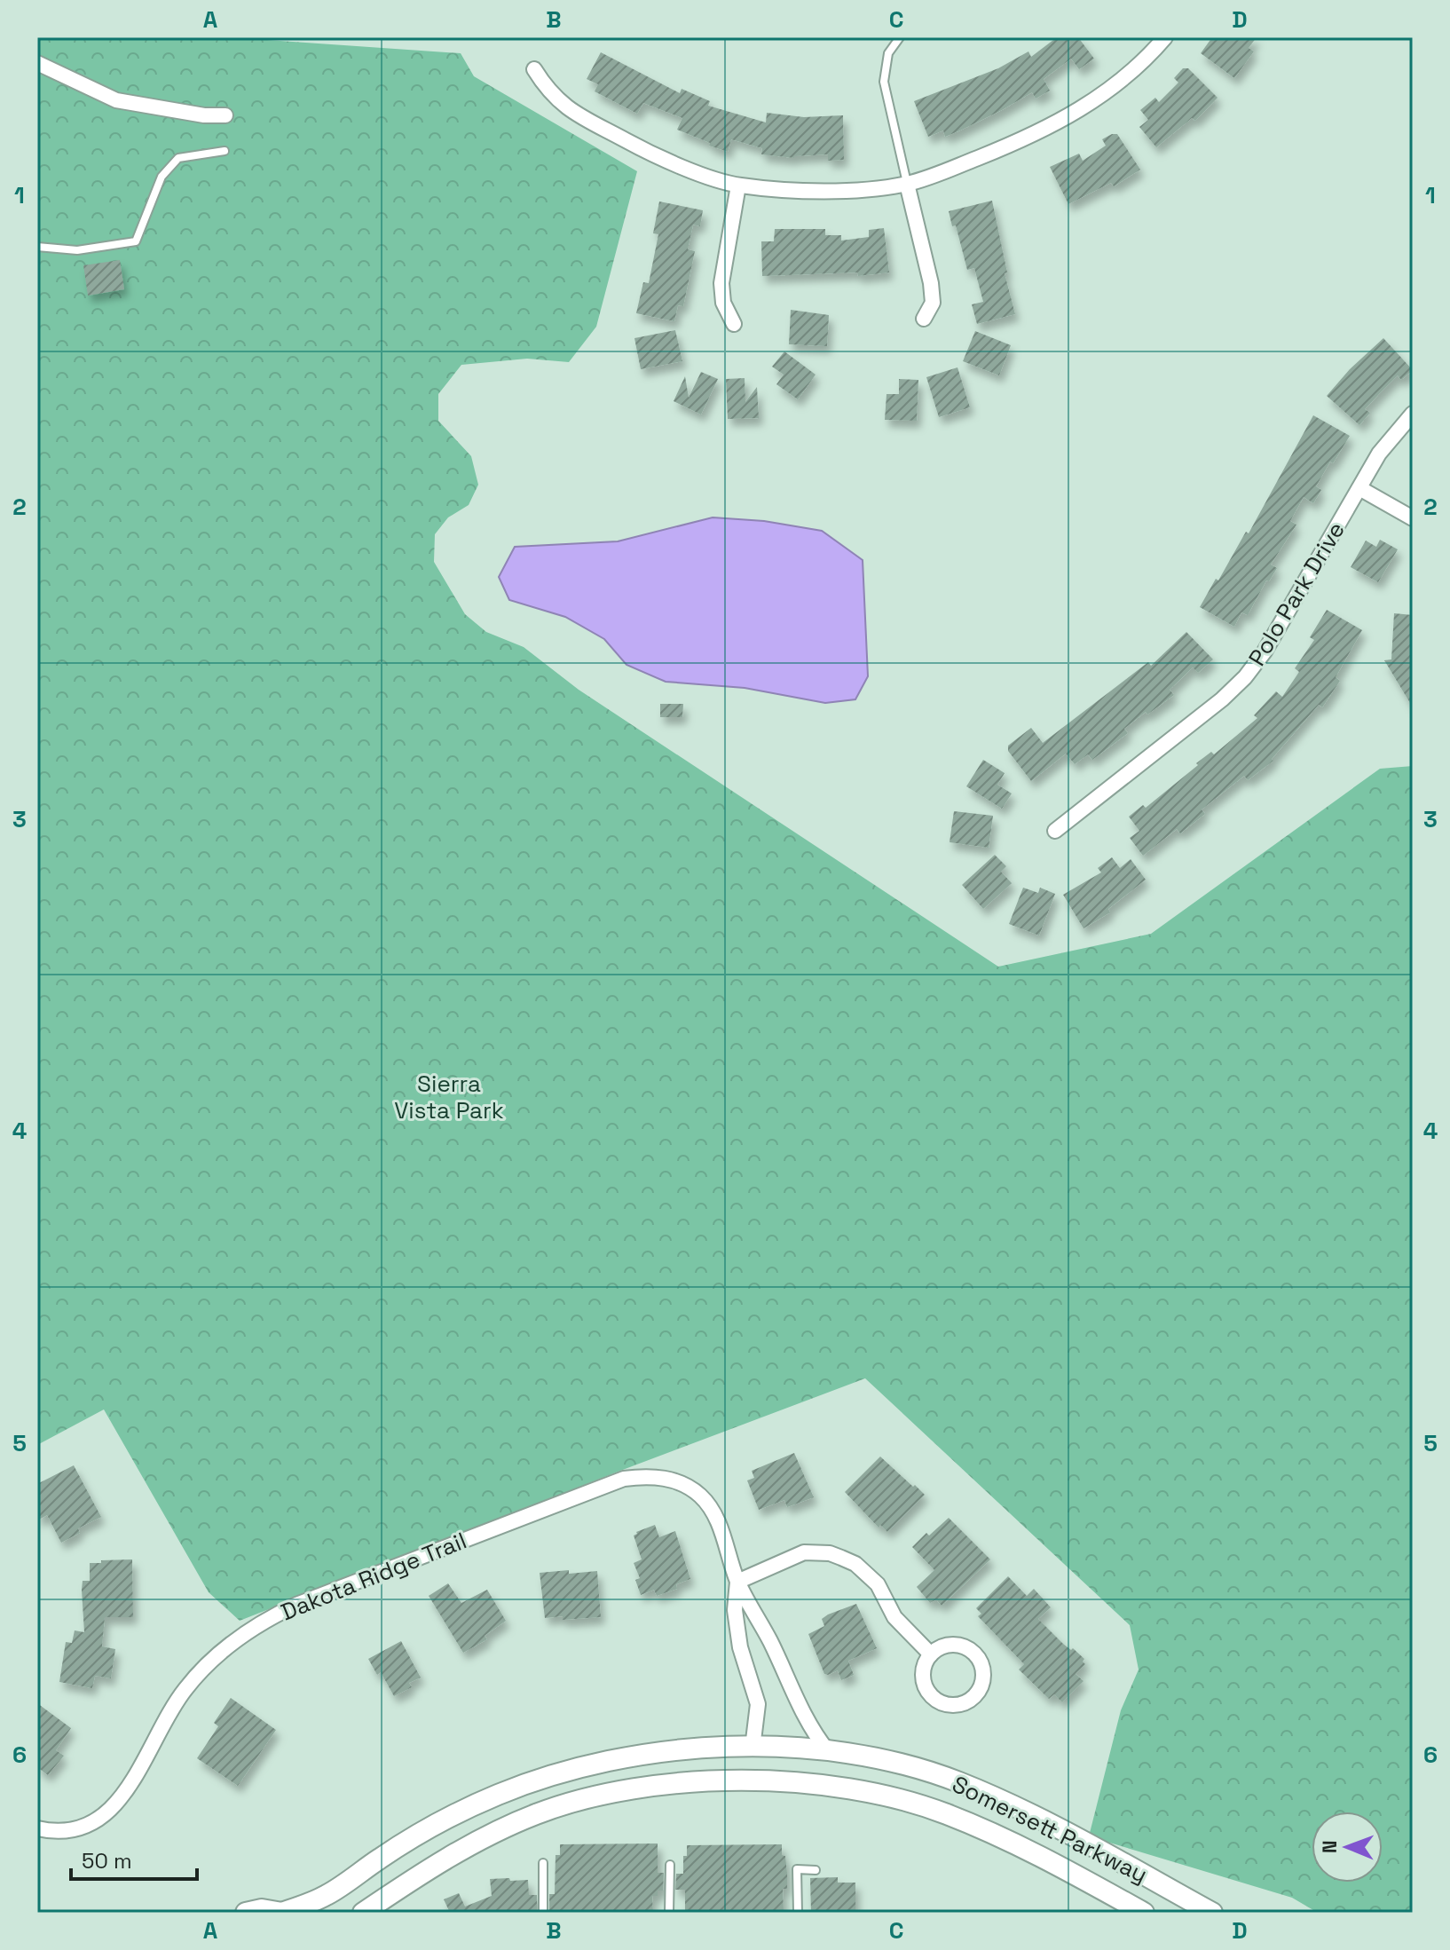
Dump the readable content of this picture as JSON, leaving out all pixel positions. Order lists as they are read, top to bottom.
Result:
{
  "streets": {
    "main road": ["Somersett Parkway"],
    "street": ["Polo Park Drive", "Dakota Ridge Trail"]
  },
  "crossings": [
    ["Dakota Ridge Trail", "Somersett Parkway"]
  ],
  "parks": ["Sierra Vista Park"],
  "scale_bar": "50 m",
  "north": "left",
  "grid": {
    "columns": [
      "A",
      "B",
      "C",
      "D"
    ],
    "rows": [
      "1",
      "2",
      "3",
      "4",
      "5",
      "6"
    ]
  }
}
